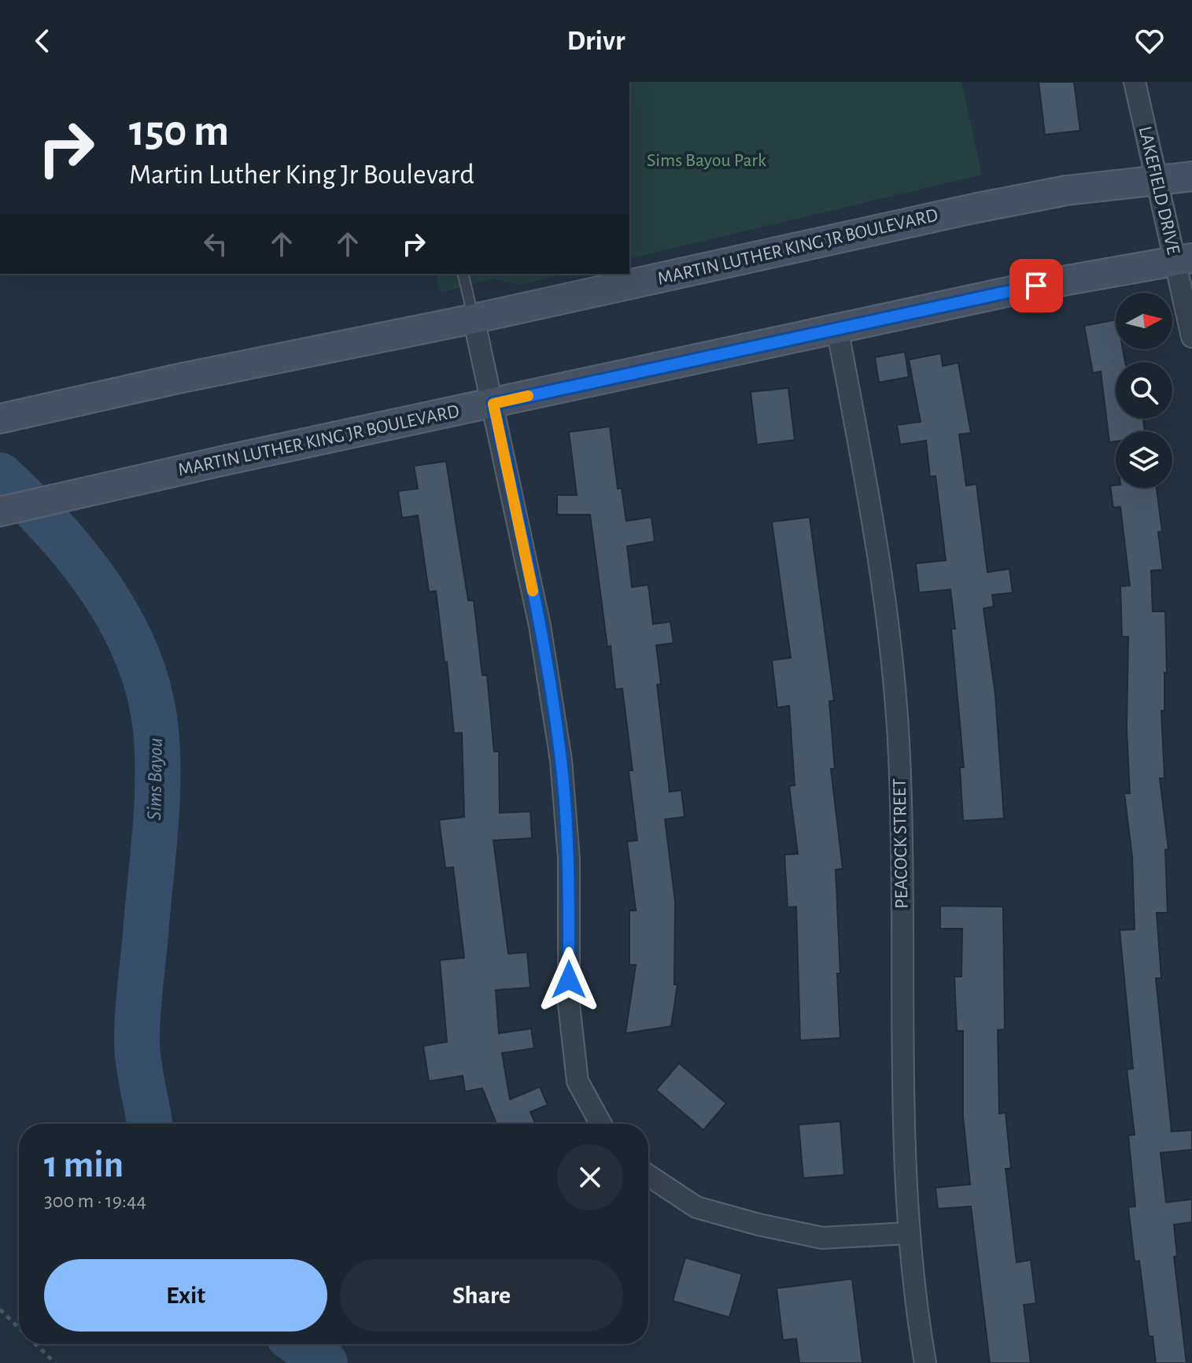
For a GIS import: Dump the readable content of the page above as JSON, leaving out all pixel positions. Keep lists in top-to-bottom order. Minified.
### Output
{"streets":{"main road":["MARTIN LUTHER KING JR BOULEVARD"],"street":["LAKEFIELD DRIVE","PEACOCK STREET"]},"crossings":[["LAKEFIELD DRIVE","MARTIN LUTHER KING JR BOULEVARD"],["MARTIN LUTHER KING JR BOULEVARD","PEACOCK STREET"]],"water":["Sims Bayou"],"parks":["Sims Bayou Park"],"north":"right","page":{"header":"Drivr","turn":["150 m","Martin Luther King Jr Boulevard"],"heading":["1 min","300 m · 19:44"],"buttons":["Exit","Share"]}}
